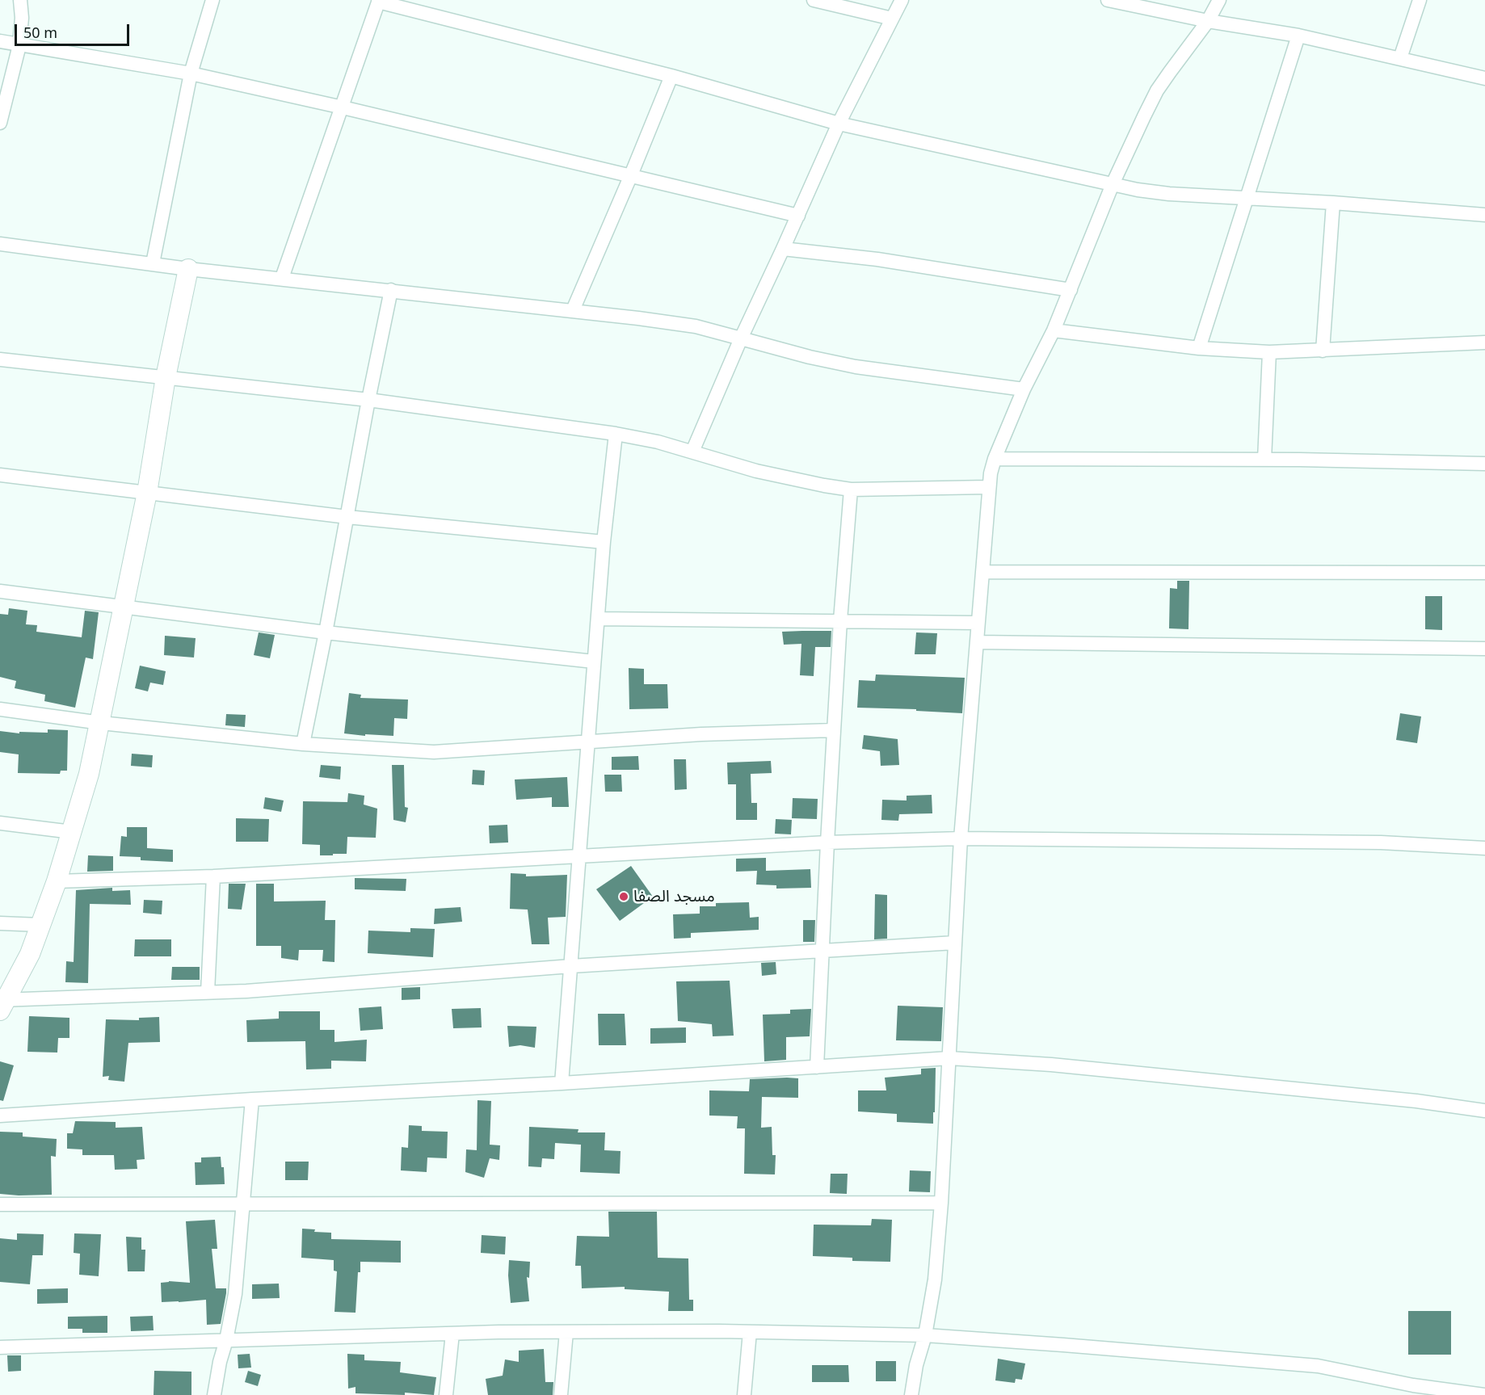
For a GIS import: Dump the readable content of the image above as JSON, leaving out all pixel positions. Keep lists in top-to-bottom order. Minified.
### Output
{"places":["مسجد الصفا"],"scale_bar":"50 m"}
